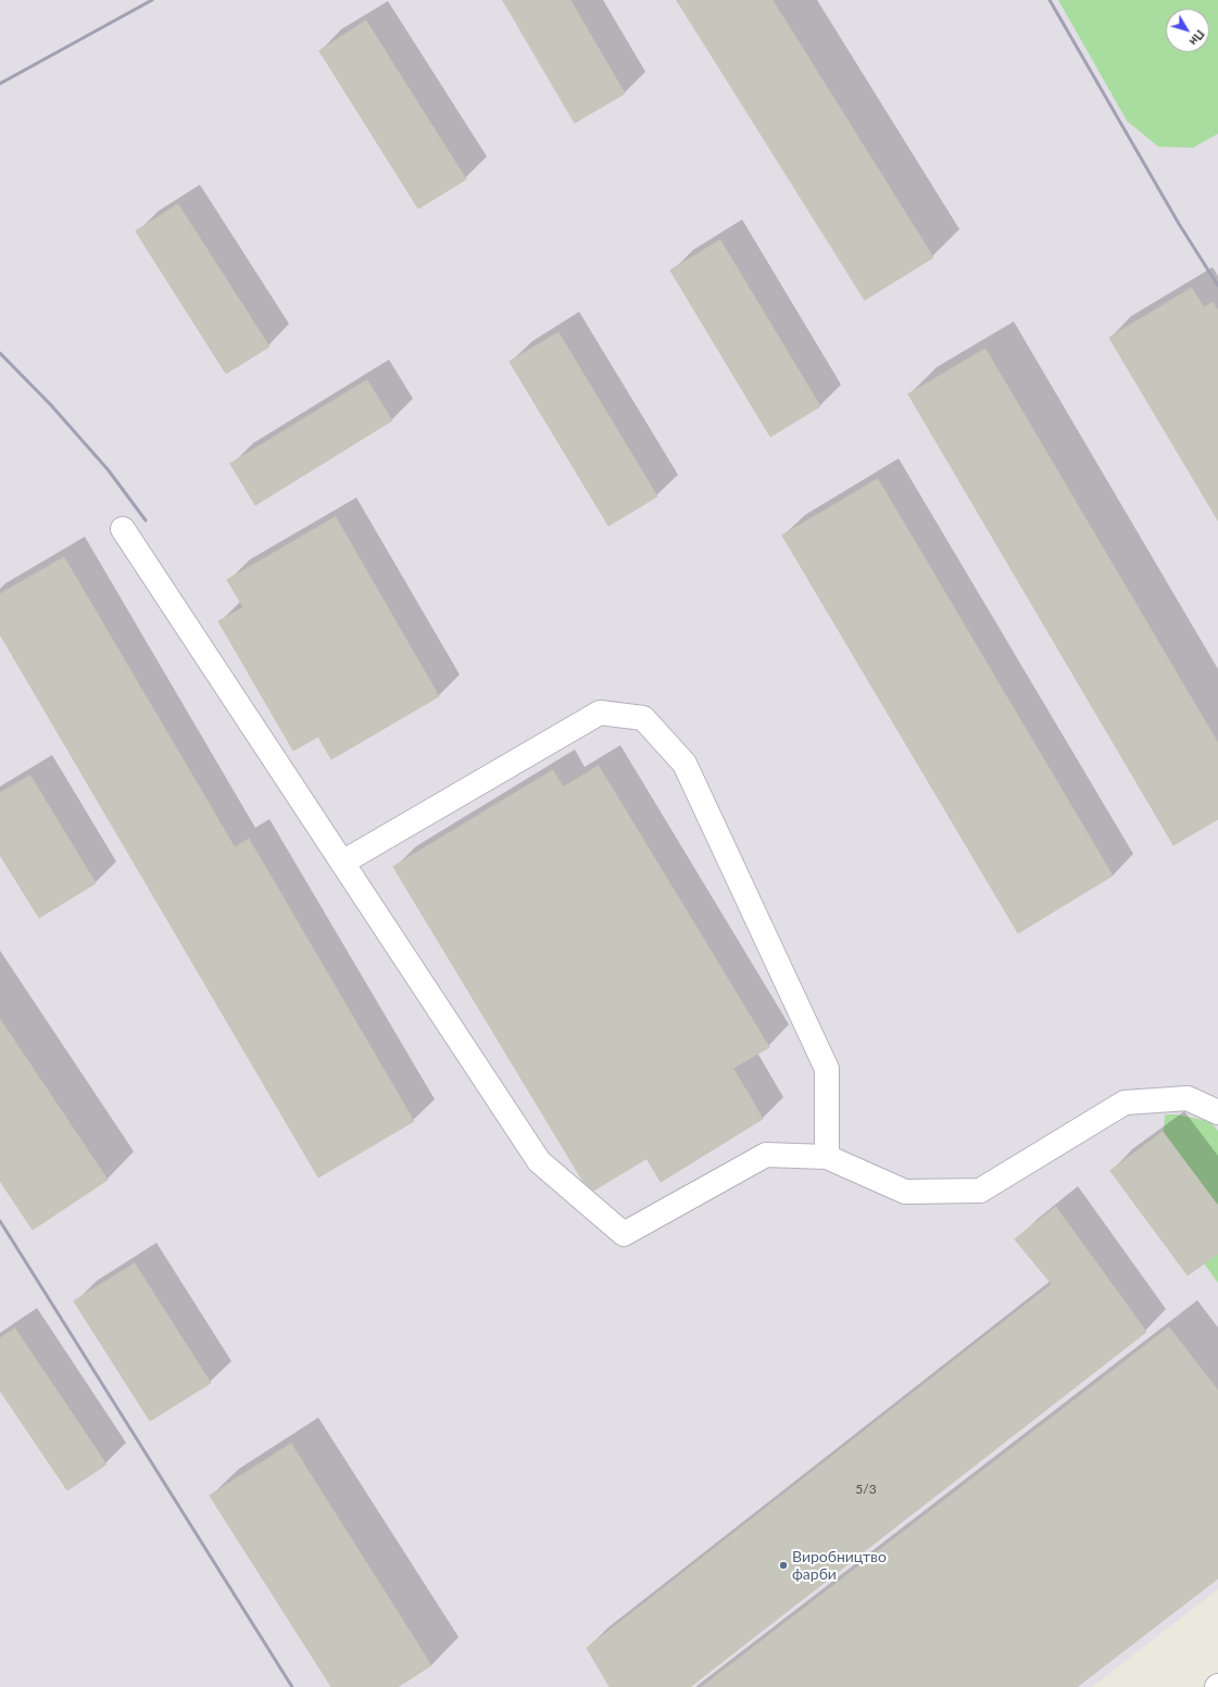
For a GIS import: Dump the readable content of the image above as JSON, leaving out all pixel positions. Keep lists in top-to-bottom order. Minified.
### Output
{"places":["Виробництво фарби"],"house_numbers":["5/3"],"north":"bottom right"}
